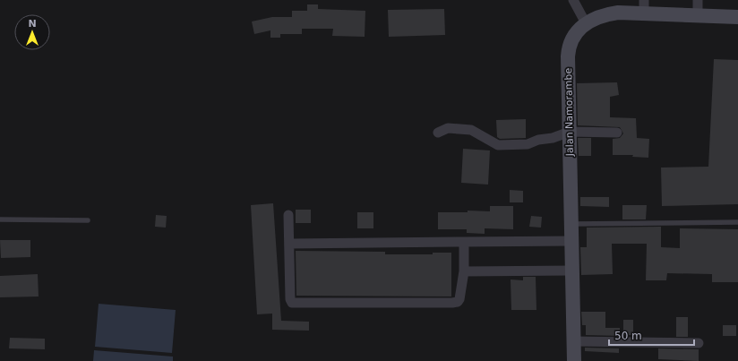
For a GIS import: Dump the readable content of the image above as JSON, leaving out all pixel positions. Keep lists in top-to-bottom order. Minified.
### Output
{"streets":{"main road":["Jalan Namorambe"]},"scale_bar":"50 m","north":"top"}
